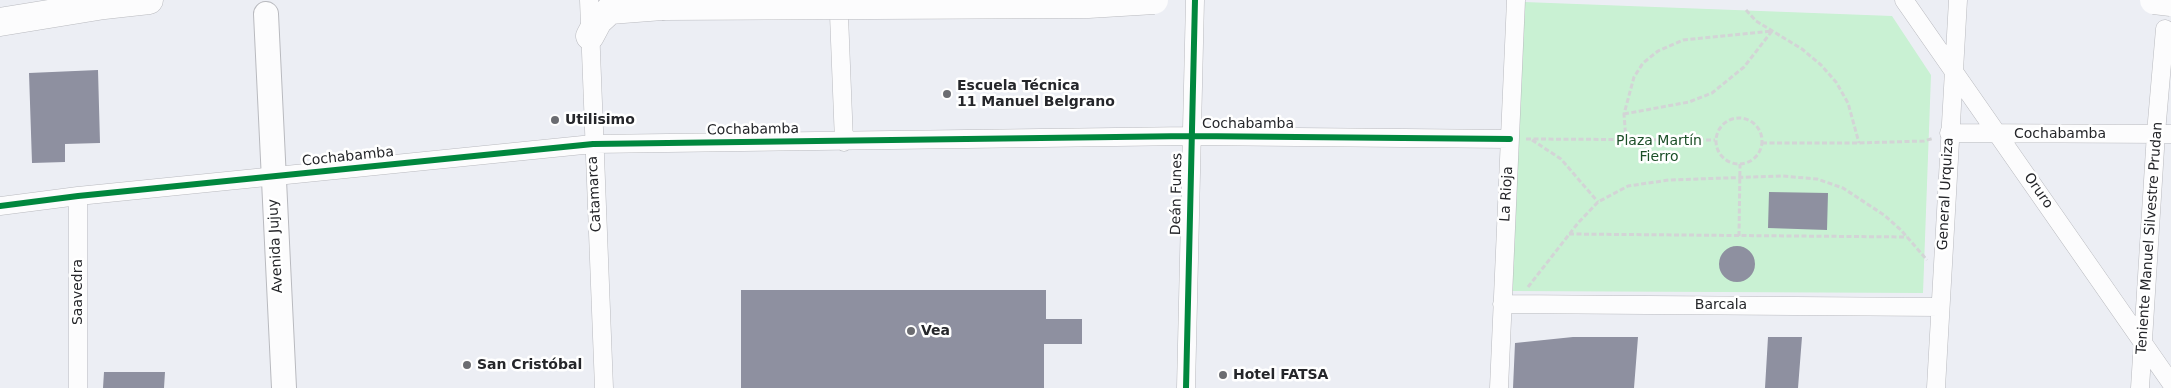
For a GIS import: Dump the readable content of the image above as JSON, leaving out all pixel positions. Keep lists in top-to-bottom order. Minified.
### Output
{"streets":{"main road":["Avenida Jujuy"],"street":["Cochabamba","Oruro","Catamarca","Deán Funes","La Rioja","General Urquiza","Teniente Manuel Silvestre Prudan","Saavedra","Barcala"]},"crossings":[["Cochabamba","Oruro"],["Cochabamba","Catamarca"],["Cochabamba","Deán Funes"],["Cochabamba","La Rioja"],["Cochabamba","General Urquiza"],["Cochabamba","Teniente Manuel Silvestre Prudan"],["Cochabamba","Avenida Jujuy"],["Cochabamba","Saavedra"],["Oruro","General Urquiza"],["Oruro","Teniente Manuel Silvestre Prudan"],["La Rioja","Barcala"],["General Urquiza","Barcala"]],"parks":["Plaza Martín Fierro"],"places":["Escuela Técnica 11 Manuel Belgrano","Utilisimo","Vea","San Cristóbal","Hotel FATSA"]}
